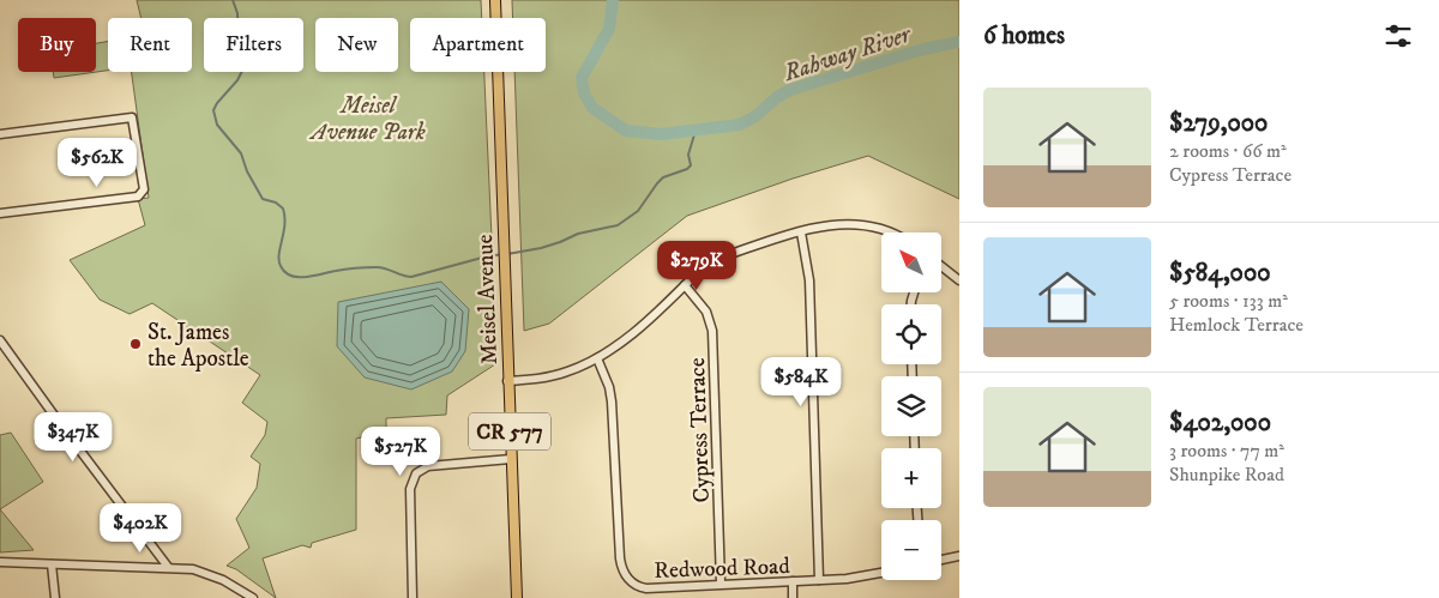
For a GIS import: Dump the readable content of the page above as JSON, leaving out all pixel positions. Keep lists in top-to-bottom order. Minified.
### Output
{"streets":{"main road":["Meisel Avenue","CR 577"],"street":["Cypress Terrace","Redwood Road"]},"crossings":[["Cypress Terrace","Redwood Road"]],"water":["Rahway River"],"parks":["Meisel Avenue Park"],"places":["St. James the Apostle"],"north":"top left","page":{"heading":"6 homes","chip":["Buy","Rent","Filters","New","Apartment"],"list":[{"name":"$279,000","note":"2 rooms · 66 m² · Cypress Terrace"},{"name":"$584,000","note":"5 rooms · 133 m² · Hemlock Terrace"},{"name":"$402,000","note":"3 rooms · 77 m² · Shunpike Road"}],"price":["$562K","$279K","$584K","$347K","$527K","$402K"],"map_buttons":["+","−"]}}
